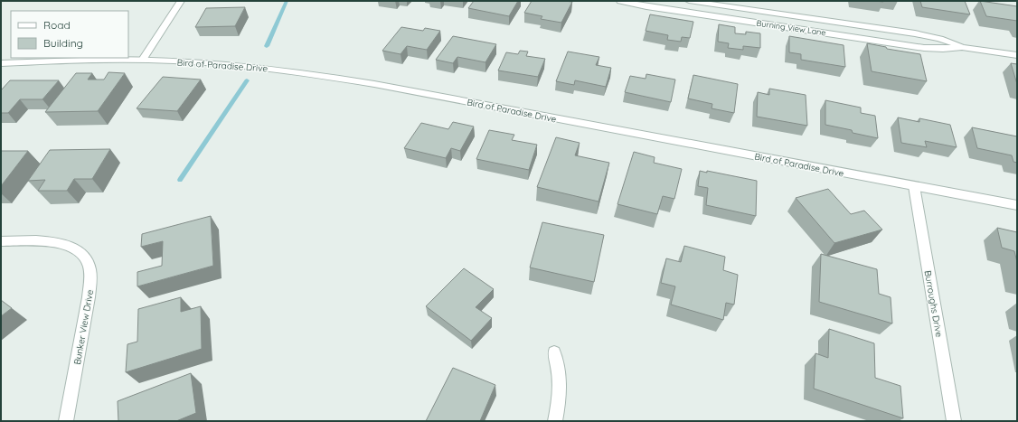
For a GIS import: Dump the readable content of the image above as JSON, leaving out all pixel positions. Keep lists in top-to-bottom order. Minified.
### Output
{"streets":{"street":["Burning View Lane","Bird of Paradise Drive","Burroughs Drive","Bunker View Drive"]},"crossings":[["Bird of Paradise Drive","Burroughs Drive"]],"legend":["Road","Building"]}
